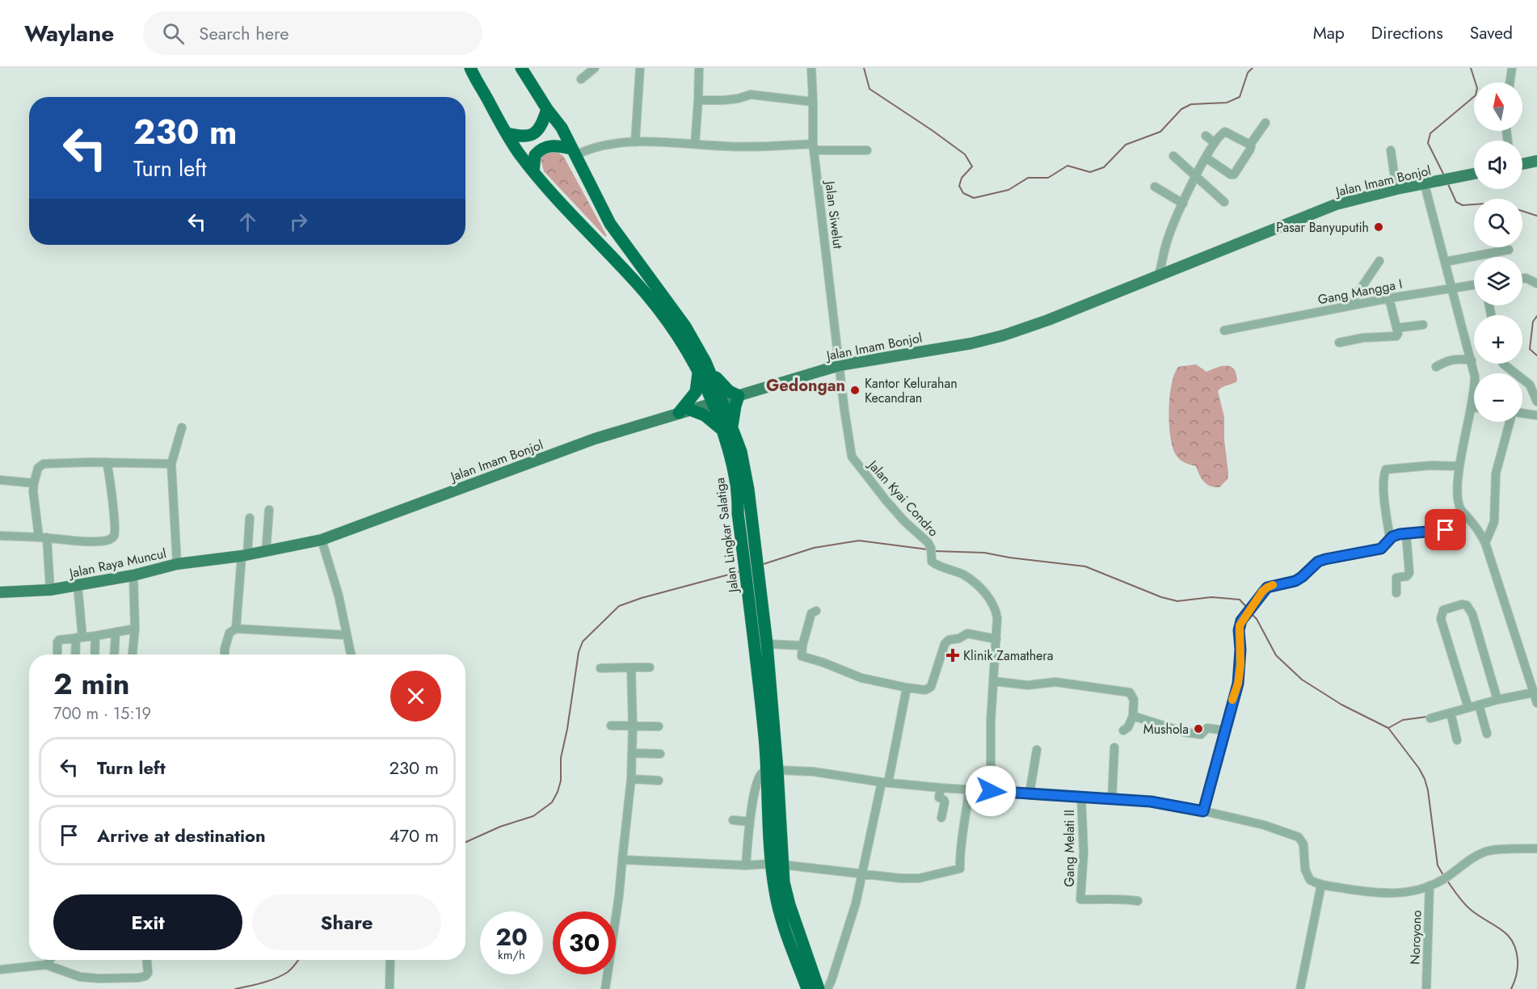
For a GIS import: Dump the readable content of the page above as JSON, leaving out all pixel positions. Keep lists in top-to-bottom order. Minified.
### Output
{"streets":{"highway":["Jalan Lingkar Salatiga"],"main road":["Jalan Imam Bonjol","Jalan Raya Muncul"],"street":["Jalan Siwelut","Gang Mangga I","Jalan Kyai Condro","Gang Melati II","Noroyono"]},"crossings":[["Jalan Imam Bonjol","Jalan Siwelut"],["Jalan Imam Bonjol","Jalan Kyai Condro"],["Jalan Imam Bonjol","Jalan Lingkar Salatiga"],["Jalan Imam Bonjol","Jalan Raya Muncul"],["Jalan Siwelut","Jalan Kyai Condro"]],"districts":["Gedongan"],"places":{"other":["Pasar Banyuputih","Kantor Kelurahan Kecandran","Mushola"],"health":["Klinik Zamathera"]},"north":"top","page":{"header":"Waylane","search":"Search here","nav":["Map","Directions","Saved"],"map_buttons":["+","−"],"turn":["230 m","Turn left"],"heading":["2 min","700 m · 15:19"],"list":[{"name":"Turn left","value":"230 m"},{"name":"Arrive at destination","value":"470 m"}],"buttons":["Exit","Share"],"speed":"20 km/h","limit":"30"}}
